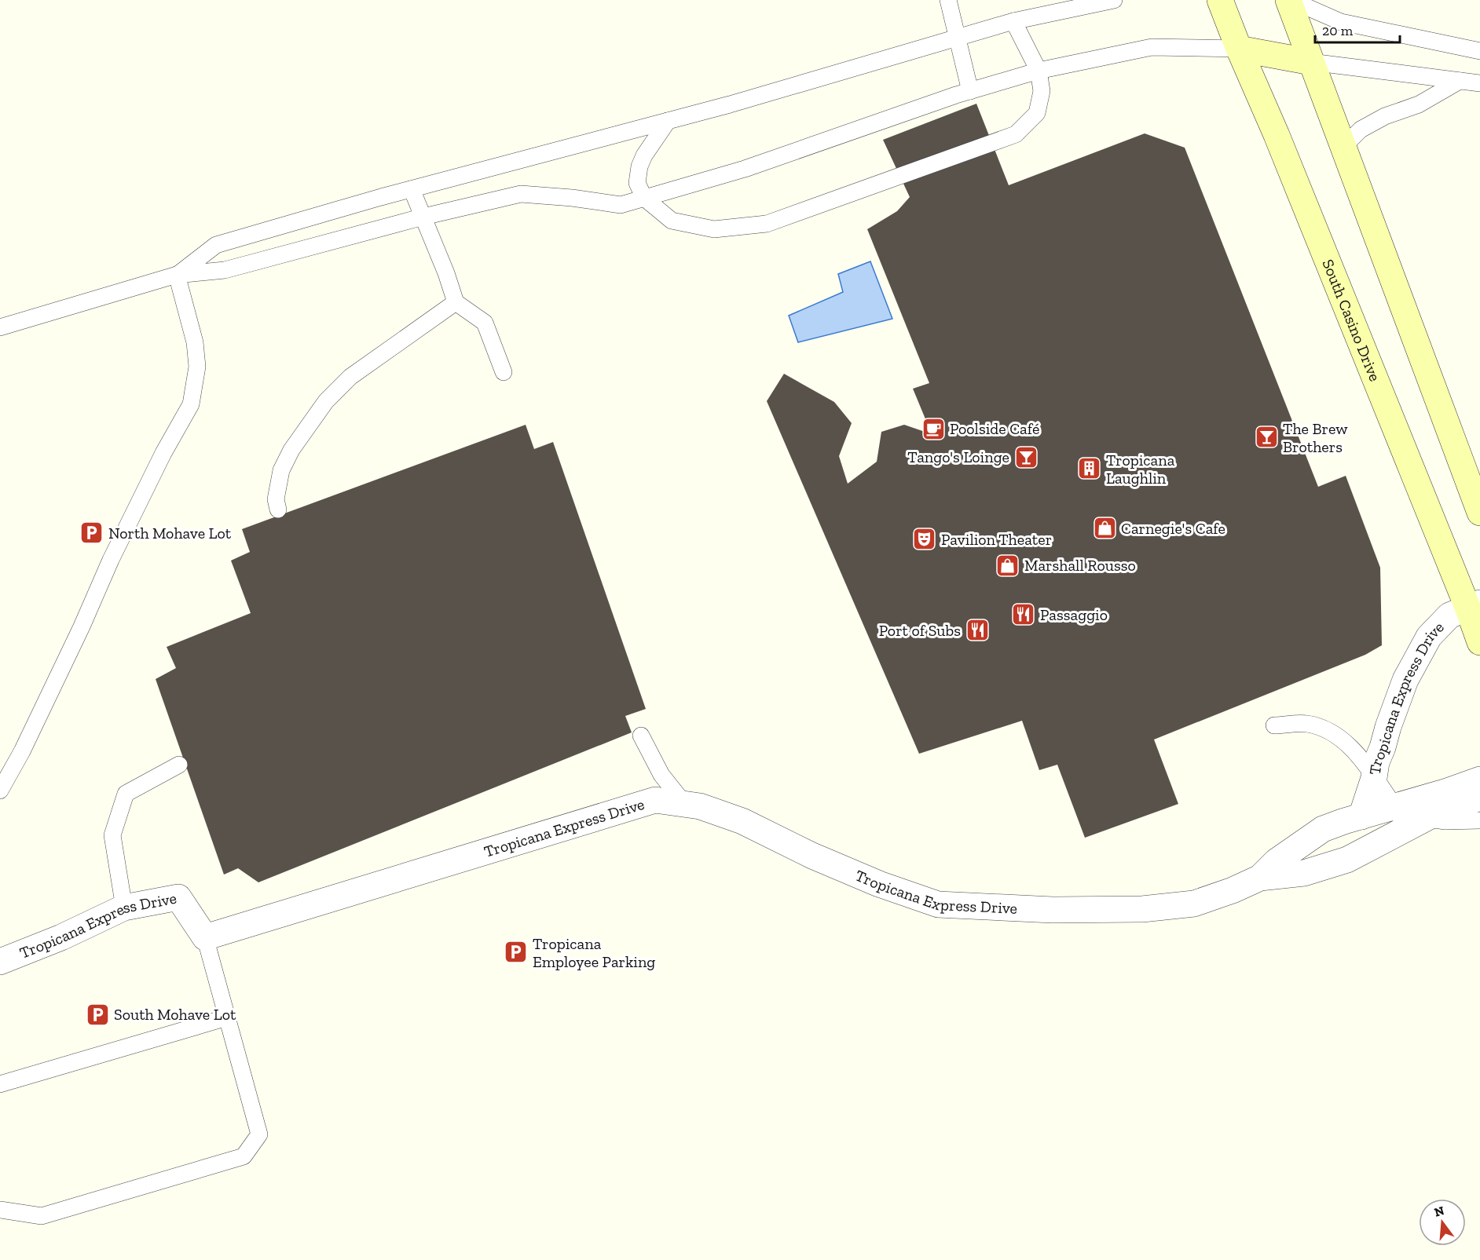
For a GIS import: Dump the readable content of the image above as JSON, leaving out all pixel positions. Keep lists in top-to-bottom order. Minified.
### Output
{"streets":{"main road":["South Casino Drive"],"street":["Tropicana Express Drive"]},"crossings":[["South Casino Drive","Tropicana Express Drive"]],"places":{"cafe":["Poolside Café"],"bar":["The Brew Brothers","Tango's Loinge"],"building":["Tropicana Laughlin"],"shop":["Carnegie's Cafe","Marshall Rousso"],"parking":["North Mohave Lot","Tropicana Employee Parking","South Mohave Lot"],"theatre":["Pavilion Theater"],"restaurant":["Passaggio","Port of Subs"]},"scale_bar":"20 m","north":"top"}
